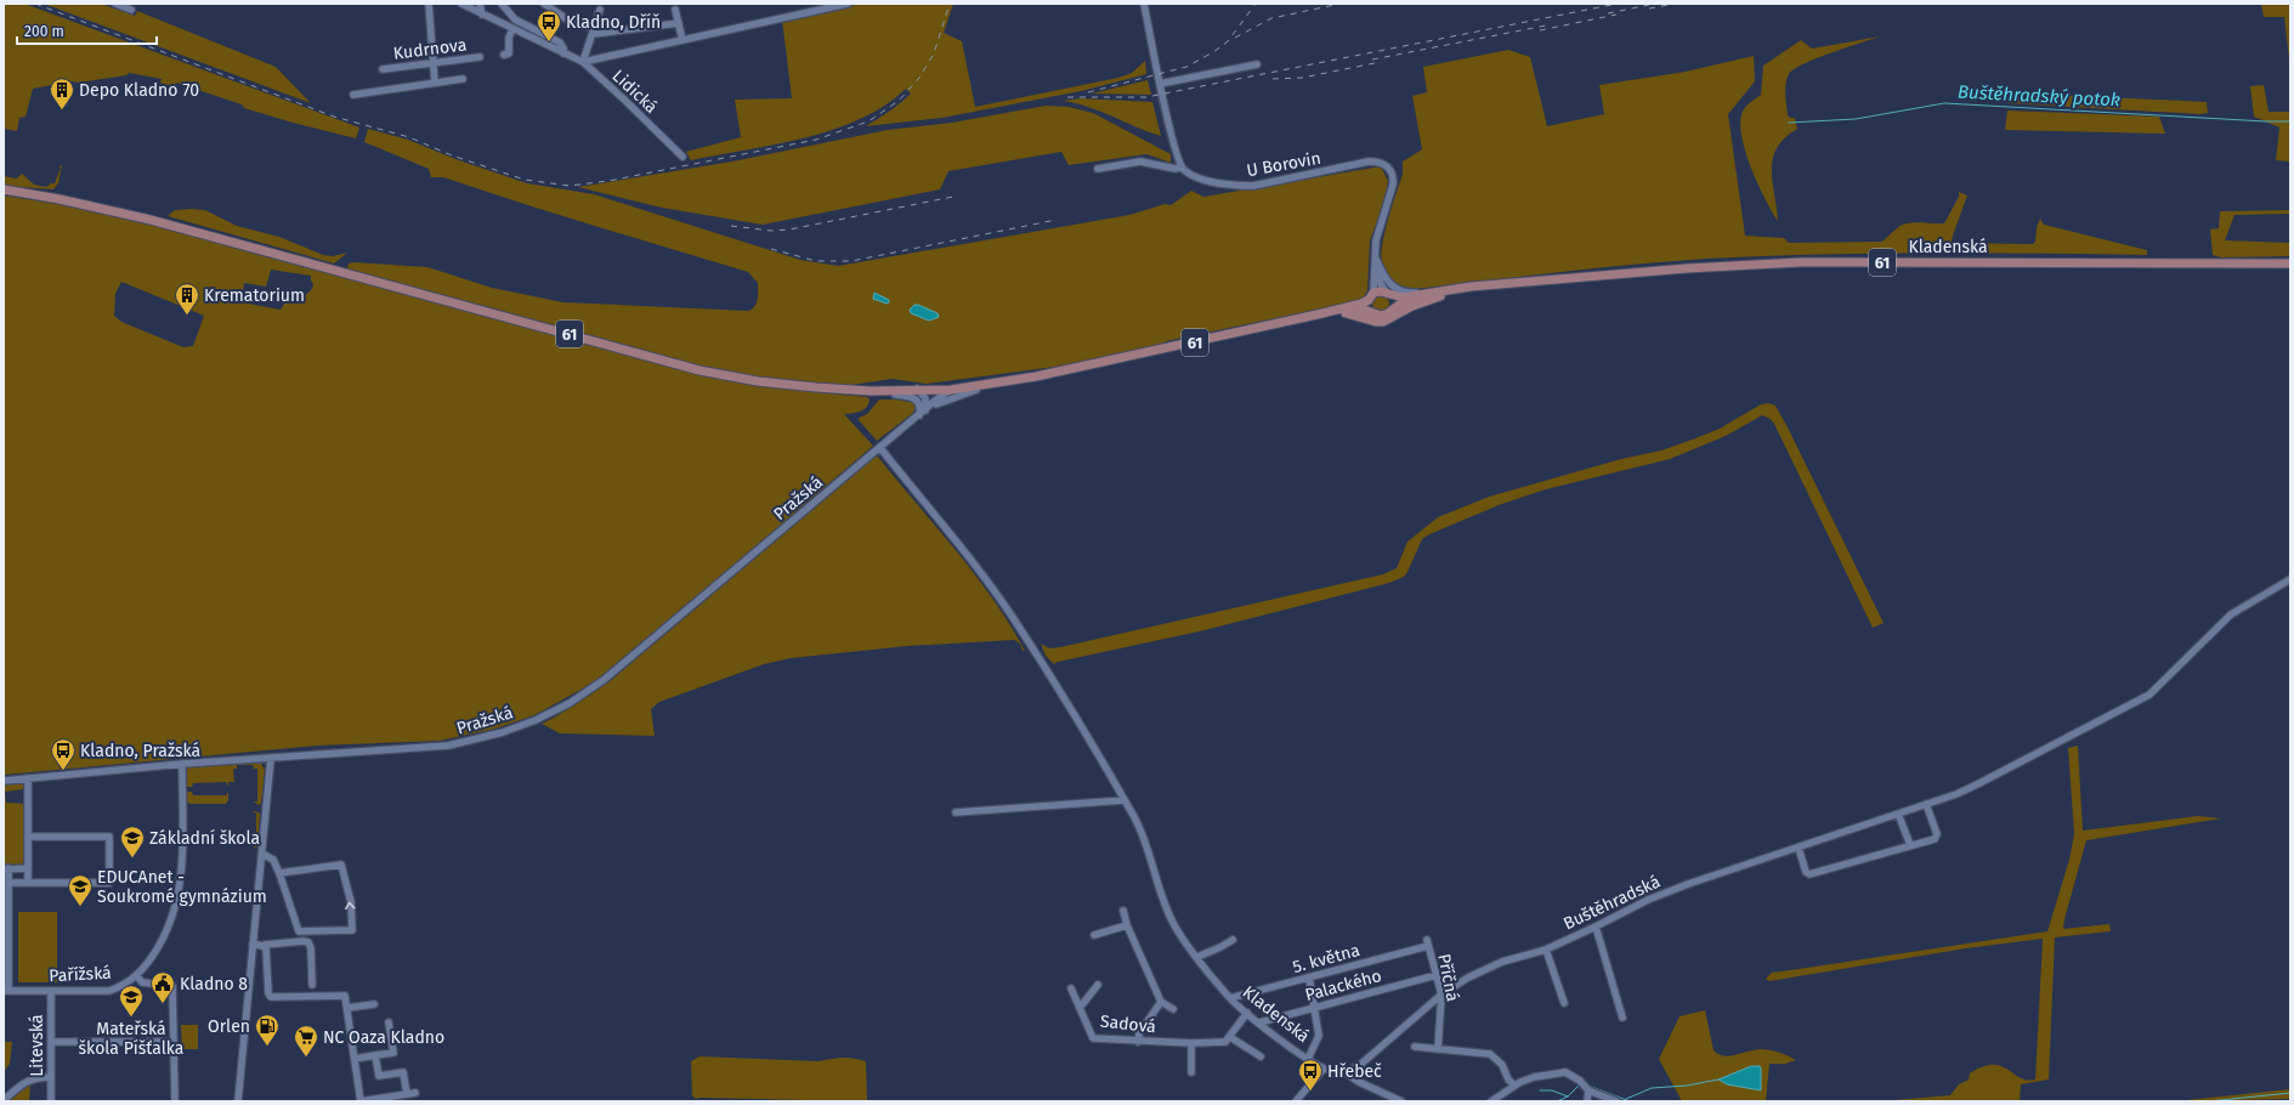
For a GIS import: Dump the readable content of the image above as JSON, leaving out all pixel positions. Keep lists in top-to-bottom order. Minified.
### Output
{"streets":{"main road":["Kladenská","61"],"street":["Kudrnova","Lidická","U Borovin","Pražská","Buštěhradská","5. května","Pařížská","Příčná","Palackého","Sadová","Litevská"]},"crossings":[["Kladenská","61"],["Kladenská","Pražská"],["Kladenská","Buštěhradská"],["Kladenská","5. května"],["Kladenská","Palackého"],["Pražská","Pařížská"],["Buštěhradská","Příčná"],["5. května","Příčná"],["Pařížská","Litevská"],["Příčná","Palackého"]],"water":["Buštěhradský potok"],"places":{"bus stop":["Kladno, Dříň","Kladno, Pražská","Hřebeč"],"building":["Depo Kladno 70","Krematorium"],"school or university":["Základní škola","EDUCAnet - Soukromé gymnázium","Mateřská škola Píšťalka"],"public building":["Kladno 8"],"fuel station":["Orlen"],"supermarket":["NC Oaza Kladno"]},"scale_bar":"200 m"}
